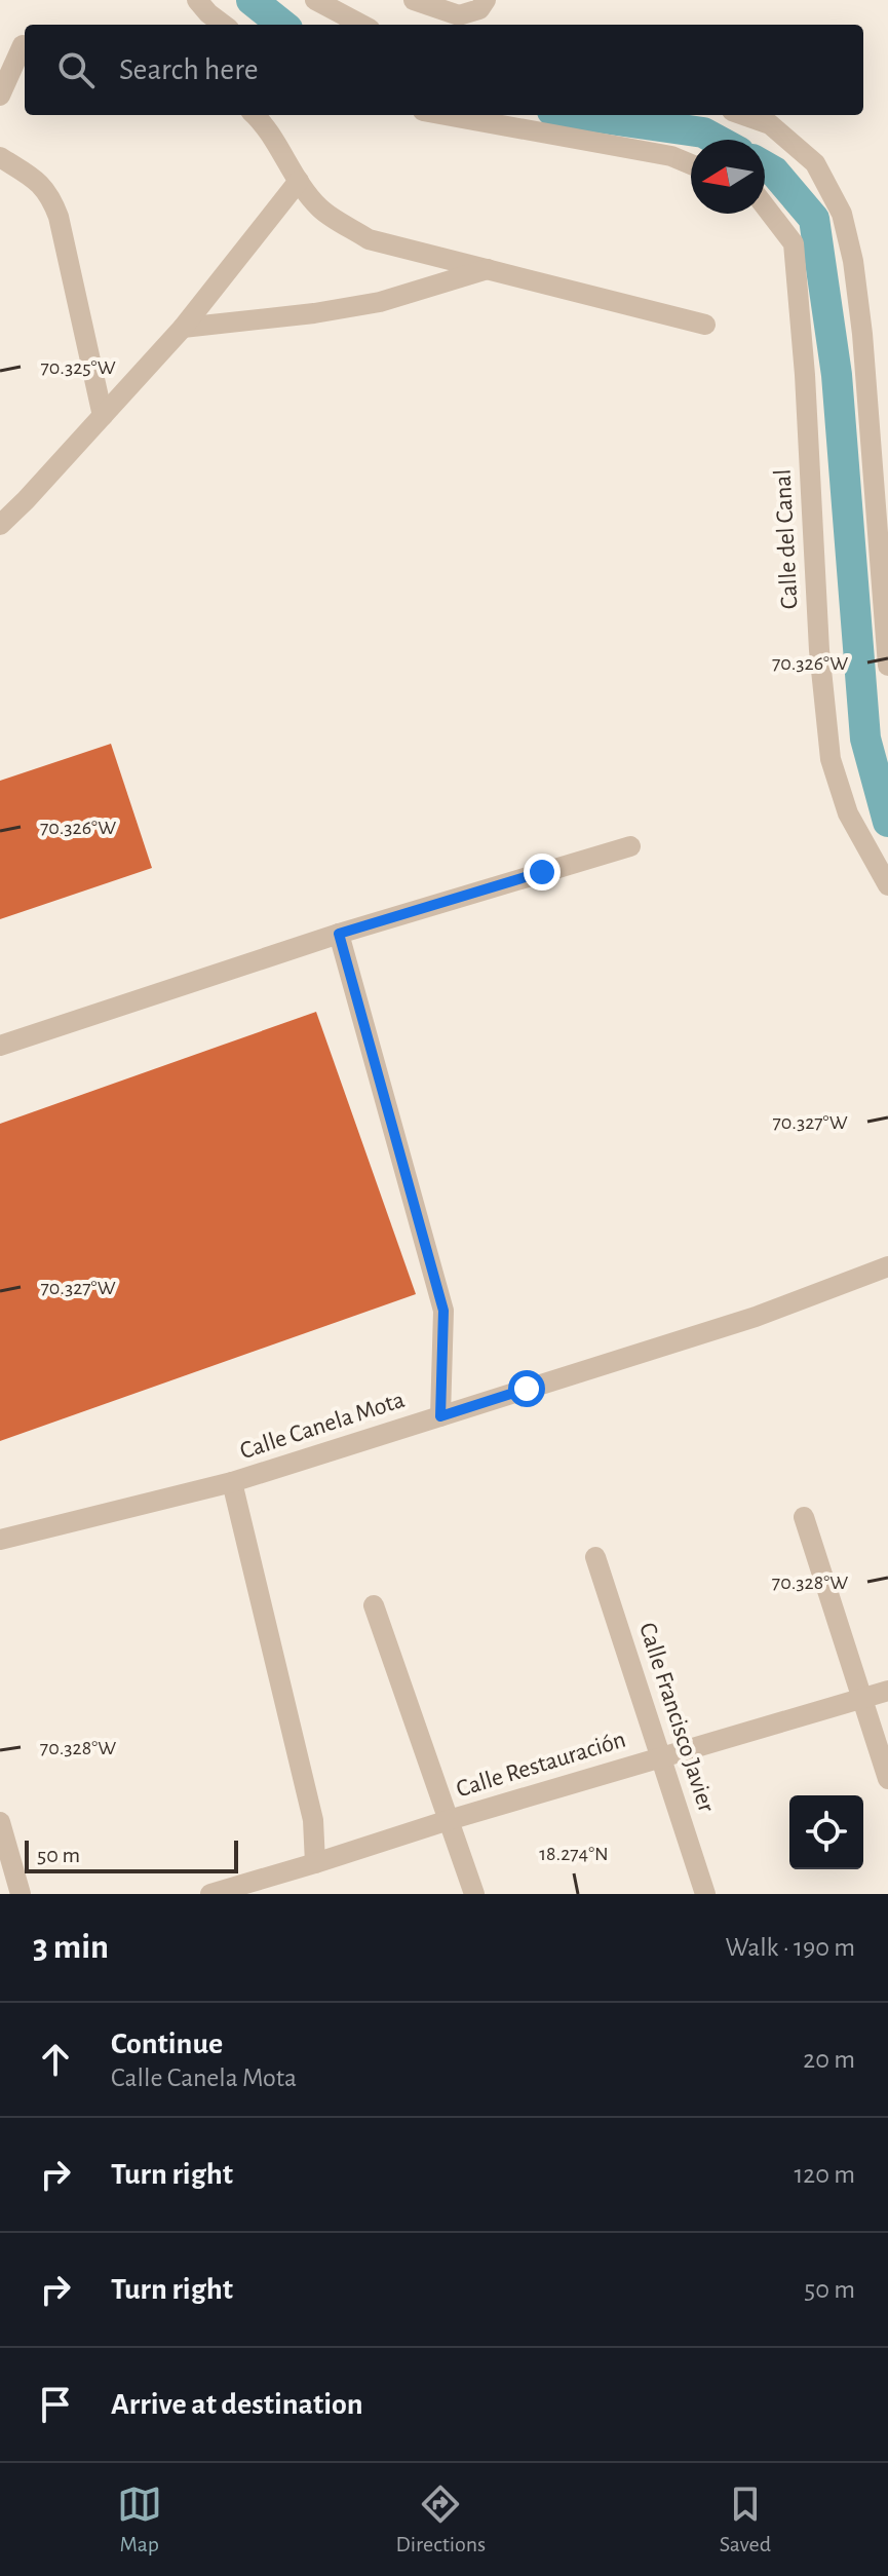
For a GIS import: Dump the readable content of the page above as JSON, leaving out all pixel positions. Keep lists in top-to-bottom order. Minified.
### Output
{"streets":{"street":["Calle del Canal","Calle Canela Mota","Calle Francisco Javier","Calle Restauración"]},"crossings":[["Calle Francisco Javier","Calle Restauración"]],"scale_bar":"50 m","north":"left","page":{"search":"Search here","scale":"50 m","heading":["3 min","Walk · 190 m"],"list":[["Continue","Calle Canela Mota","20 m"],["Turn right","120 m"],["Turn right","50 m"],"Arrive at destination"],"nav":["Map","Directions","Saved"]},"coordinates":["70.325°W","70.326°W","70.327°W","70.328°W","18.274°N"]}
